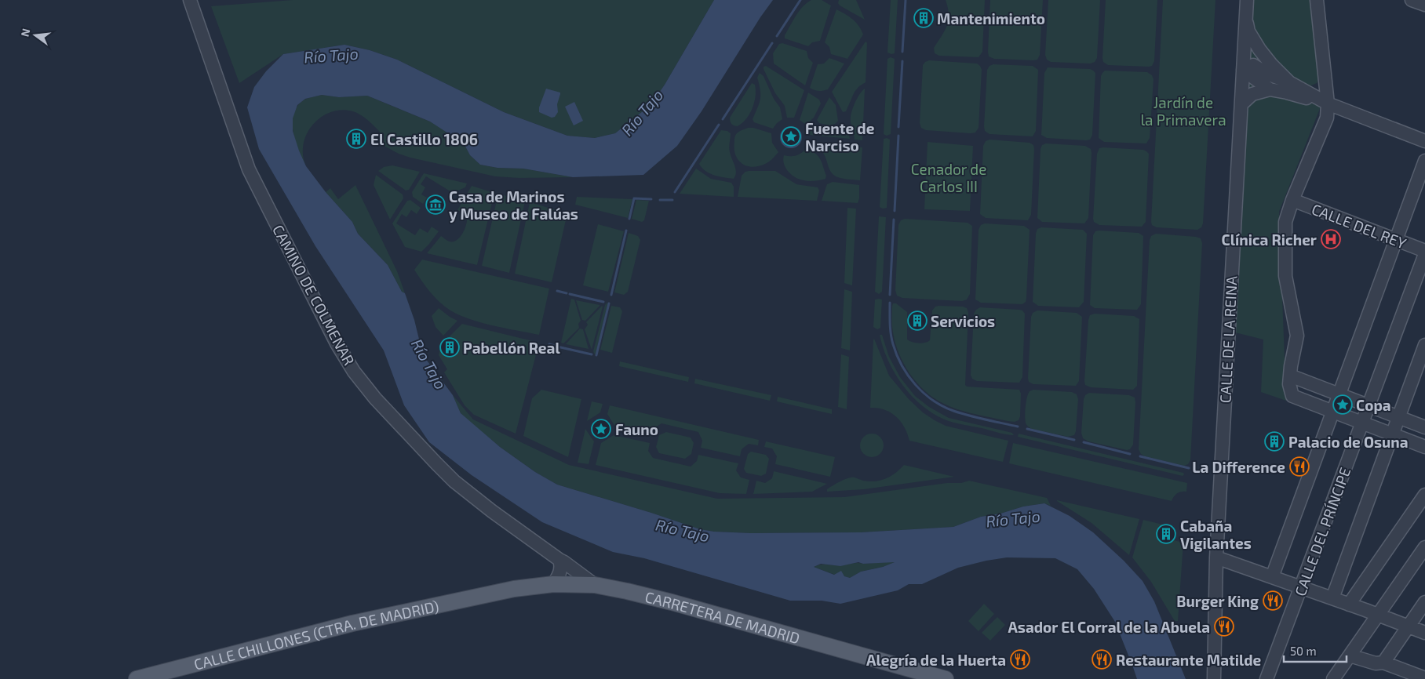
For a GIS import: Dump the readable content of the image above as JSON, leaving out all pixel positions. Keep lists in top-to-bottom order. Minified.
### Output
{"streets":{"main road":["CARRETERA DE MADRID","CALLE CHILLONES (CTRA. DE MADRID)"],"street":["CALLE DEL REY","CAMINO DE COLMENAR","CALLE DE LA REINA","CALLE DEL PRÍNCIPE"]},"crossings":[["CALLE DEL REY","CALLE DEL PRÍNCIPE"],["CAMINO DE COLMENAR","CARRETERA DE MADRID"],["CARRETERA DE MADRID","CALLE CHILLONES (CTRA. DE MADRID)"]],"water":["Río Tajo"],"parks":["Jardín de la Primavera","Cenador de Carlos III"],"places":{"building":["Mantenimiento","El Castillo 1806","Servicios","Pabellón Real","Palacio de Osuna","Cabaña Vigilantes"],"place":["Fuente de Narciso","Copa","Fauno"],"museum":["Casa de Marinos y Museo de Falúas"],"hospital":["Clínica Richer"],"restaurant":["La Difference","Burger King","Asador El Corral de la Abuela","Alegría de la Huerta","Restaurante Matilde"]},"scale_bar":"50 m","north":"left"}
